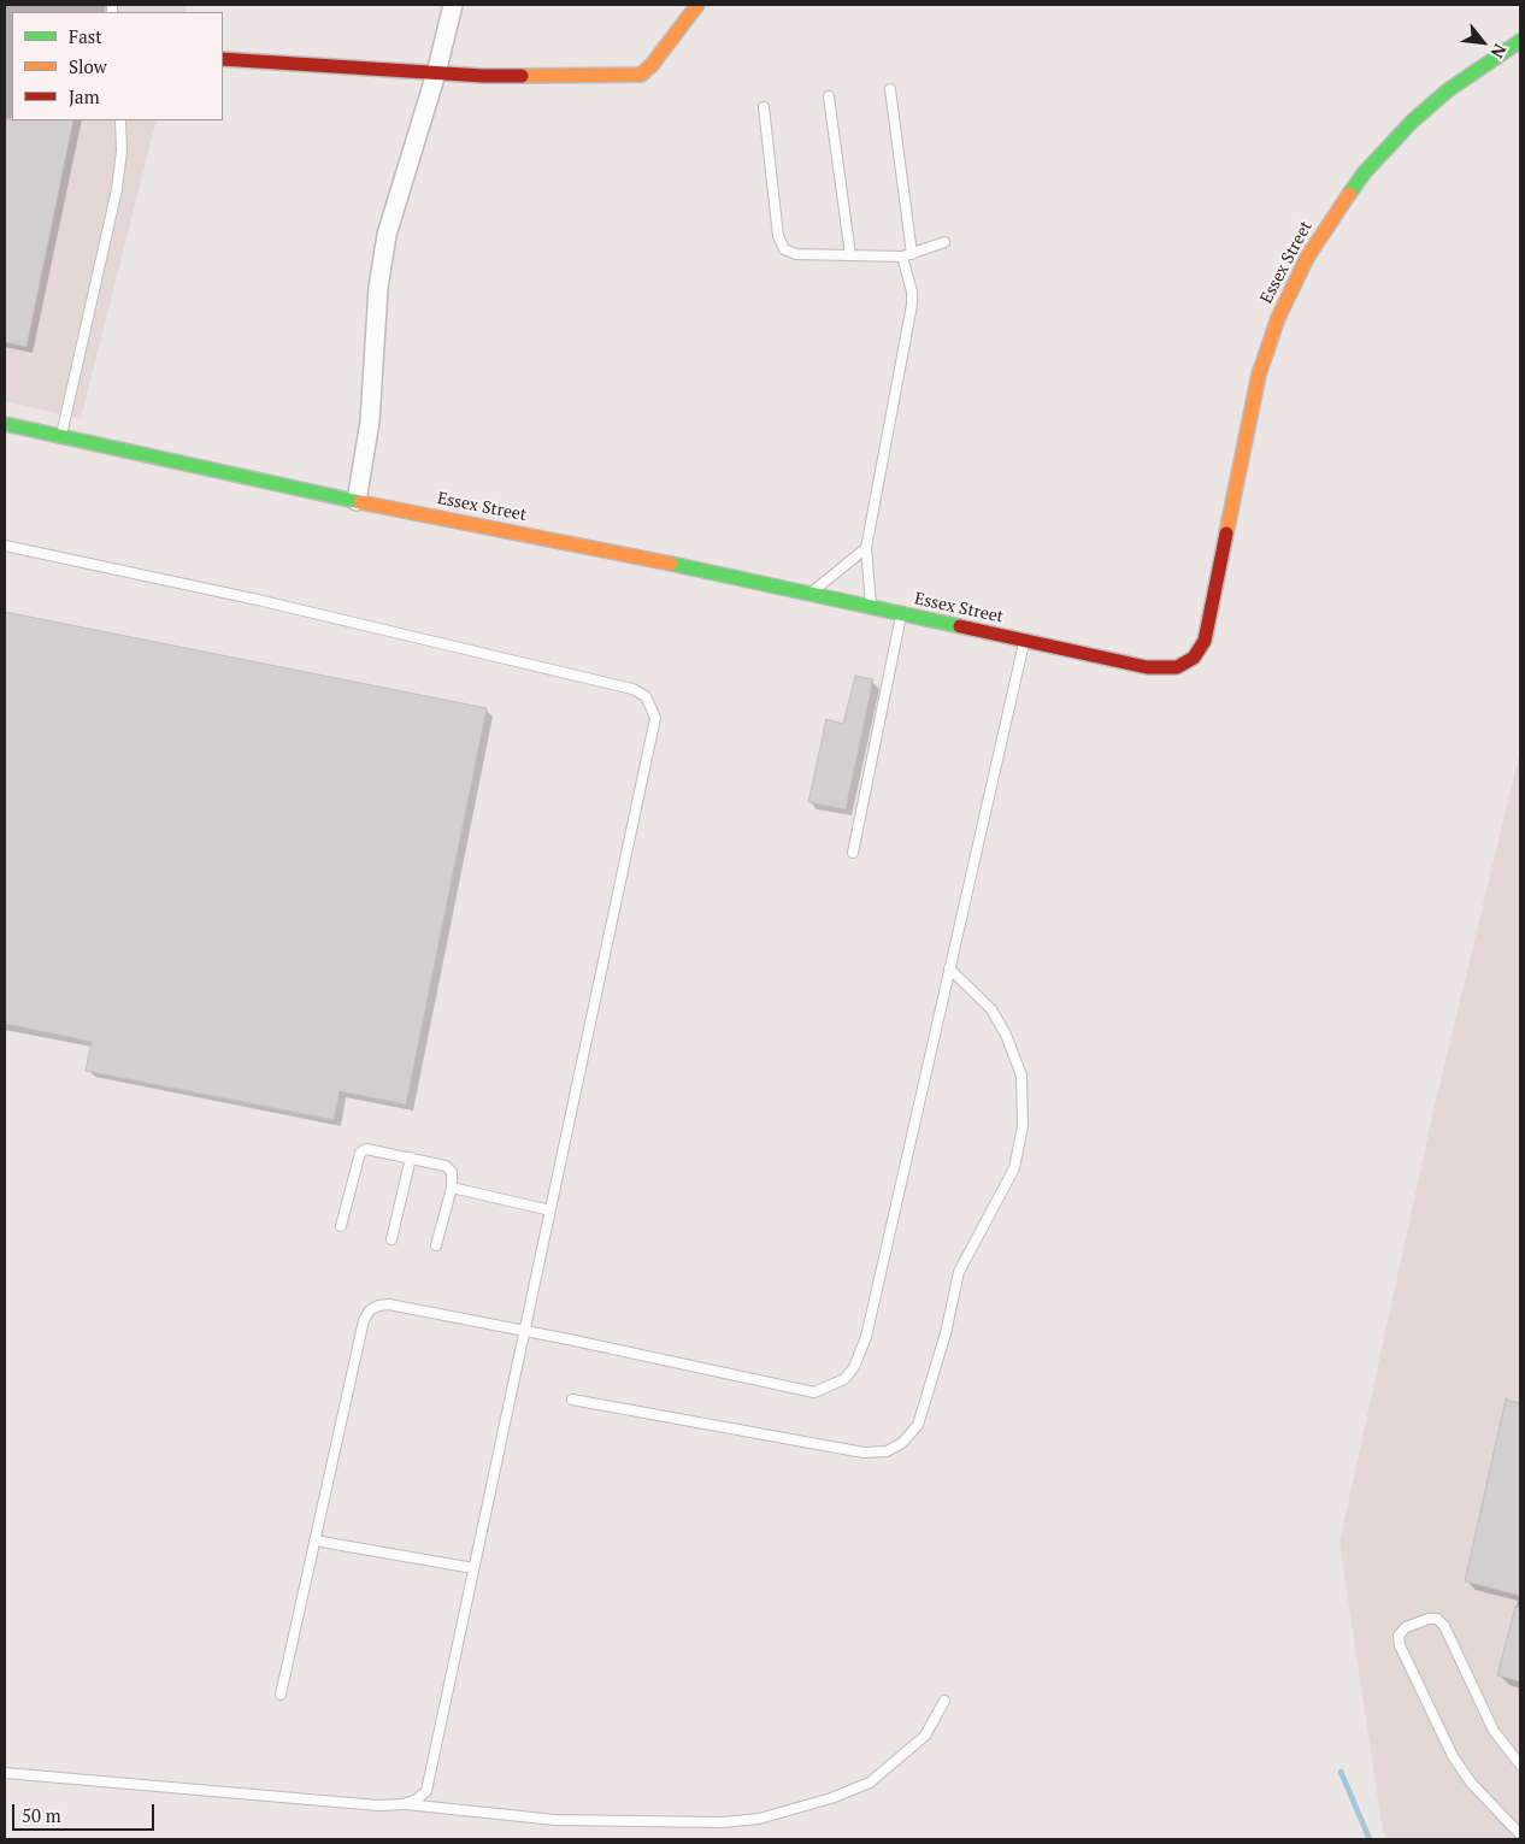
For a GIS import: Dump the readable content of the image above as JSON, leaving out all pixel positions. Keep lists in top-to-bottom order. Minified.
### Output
{"streets":{"street":["Essex Street"]},"legend":["Fast","Slow","Jam"],"scale_bar":"50 m","north":"bottom right"}
